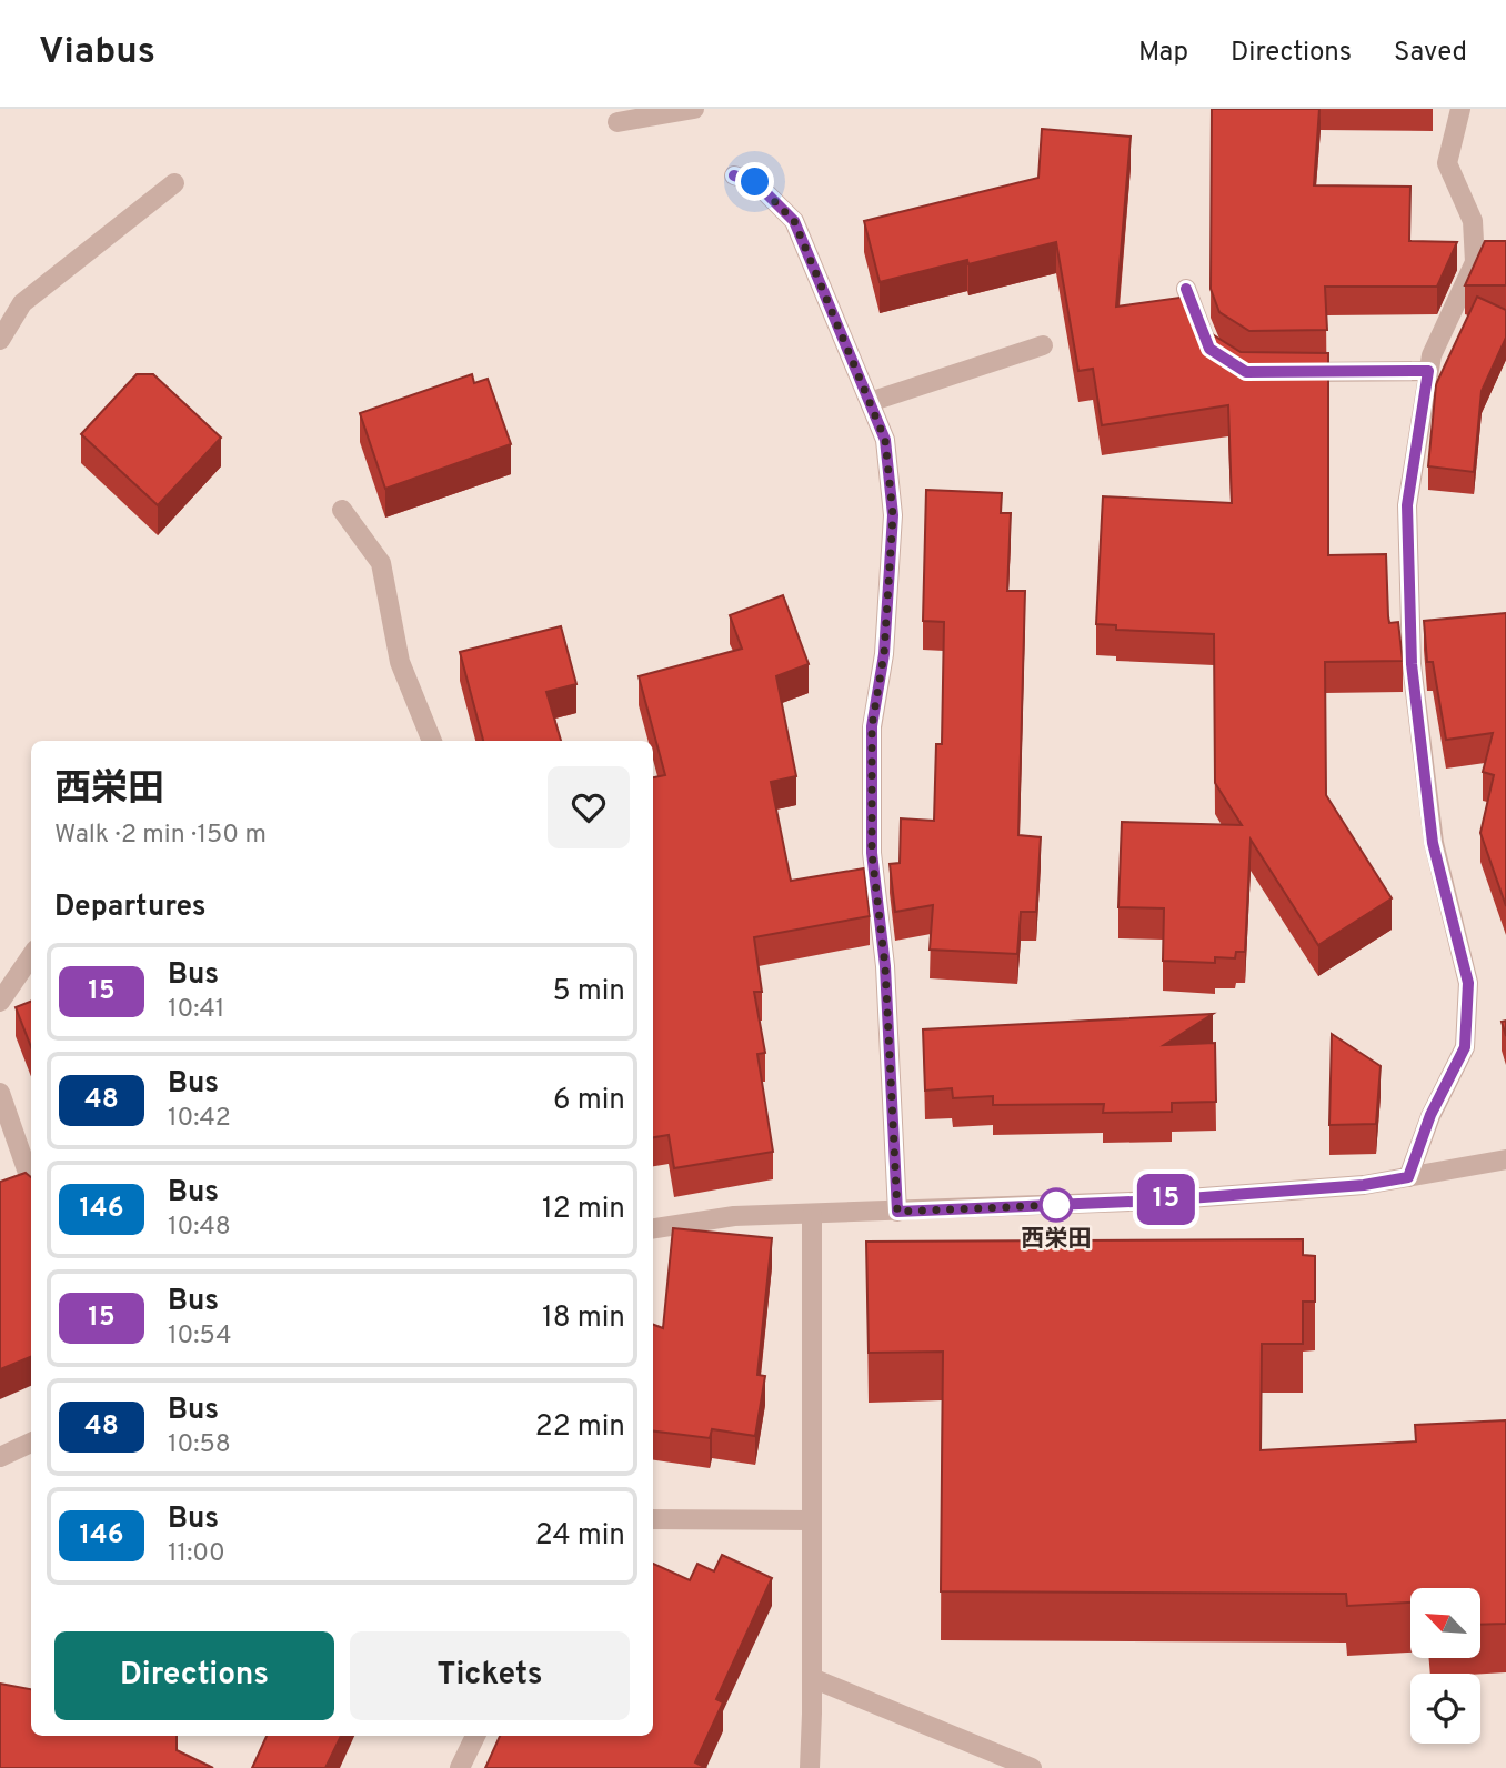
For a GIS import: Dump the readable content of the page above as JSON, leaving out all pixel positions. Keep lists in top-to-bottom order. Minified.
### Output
{"places":["西栄田"],"lines":["bus line 15"],"north":"top left","page":{"header":"Viabus","nav":["Map","Directions","Saved"],"on_map":"15","heading":[["西栄田","Walk · 2 min · 150 m"],"Departures"],"list":[{"mark":"15","name":"Bus","note":"10:41","value":"5 min"},{"mark":"48","name":"Bus","note":"10:42","value":"6 min"},{"mark":"146","name":"Bus","note":"10:48","value":"12 min"},{"mark":"15","name":"Bus","note":"10:54","value":"18 min"},{"mark":"48","name":"Bus","note":"10:58","value":"22 min"},{"mark":"146","name":"Bus","note":"11:00","value":"24 min"}],"buttons":["Directions","Tickets"]}}
